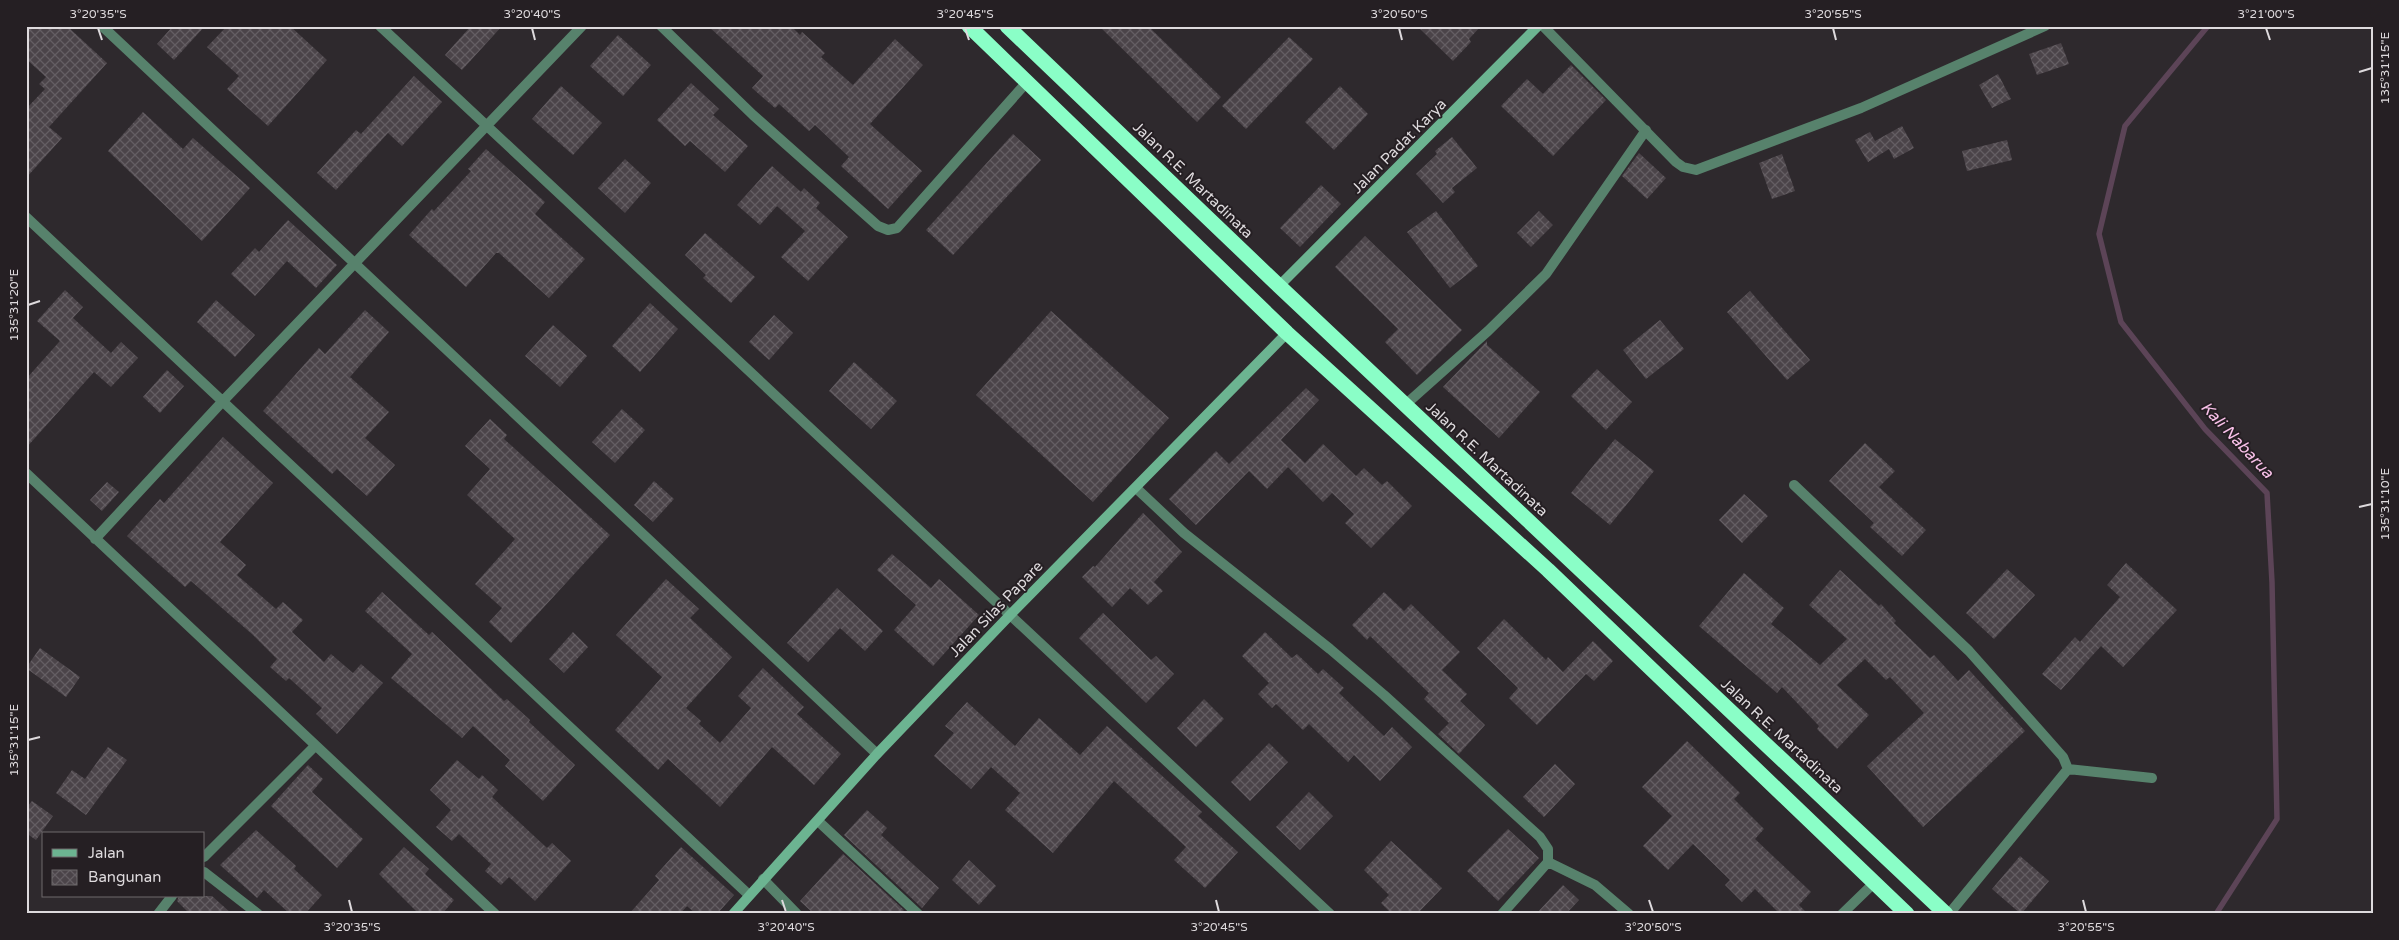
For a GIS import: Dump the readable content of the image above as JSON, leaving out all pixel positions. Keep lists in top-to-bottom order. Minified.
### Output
{"streets":{"highway":["Jalan R.E. Martadinata"],"street":["Jalan Padat Karya","Jalan Silas Papare"]},"crossings":[["Jalan Padat Karya","Jalan R.E. Martadinata"]],"water":["Kali Nabarua"],"legend":["Jalan","Bangunan"],"coordinates":["3°20'35\"S","3°20'40\"S","3°20'45\"S","3°20'50\"S","3°20'55\"S","3°21'00\"S","135°31'15\"E","135°31'20\"E","135°31'10\"E"]}
